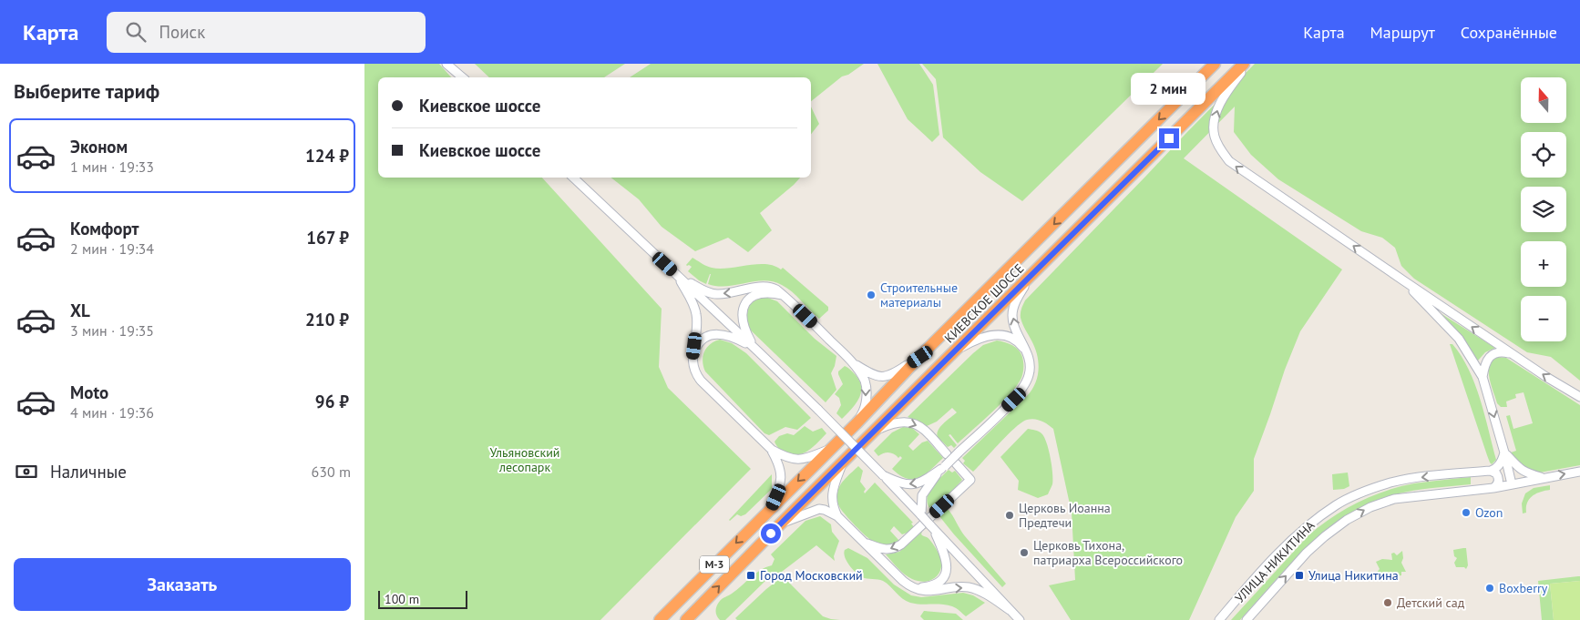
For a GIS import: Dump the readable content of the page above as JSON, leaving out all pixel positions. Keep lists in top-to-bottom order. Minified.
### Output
{"streets":{"highway":["КИЕВСКОЕ ШОССЕ","М-3"],"main road":["УЛИЦА НИКИТИНА"]},"parks":["Ульяновский лесопарк"],"places":{"other":["Строительные материалы","Ozon","Церковь Иоанна Предтечи","Церковь Тихона, патриарха Всероссийского","Boxberry","Детский сад"],"transit":["Город Московский","Улица Никитина"]},"scale_bar":"100 m","north":"top","page":{"header":"Карта","search":"Поиск","nav":["Карта","Маршрут","Сохранённые"],"heading":"Выберите тариф","bubble":"2 мин","map_buttons":["+","−"],"banner":["Киевское шоссе","Киевское шоссе"],"list":[{"name":"Эконом","note":"1 мин · 19:33","value":"124 ₽"},{"name":"Комфорт","note":"2 мин · 19:34","value":"167 ₽"},{"name":"XL","note":"3 мин · 19:35","value":"210 ₽"},{"name":"Moto","note":"4 мин · 19:36","value":"96 ₽"}],"pay":["Наличные","630 m"],"buttons":"Заказать","scale":"100 m"}}
